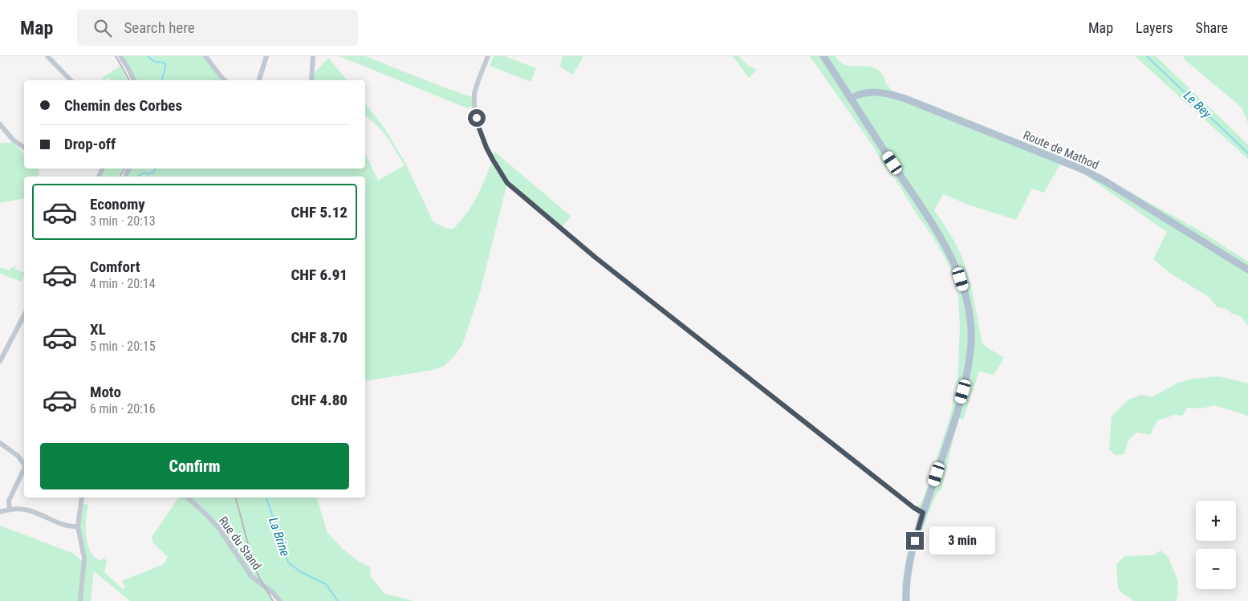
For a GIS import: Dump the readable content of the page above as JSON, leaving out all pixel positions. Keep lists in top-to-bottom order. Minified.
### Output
{"streets":{"main road":["Route de Mathod"],"street":["Rue du Stand"]},"water":["Le Bey","La Brine"],"page":{"header":"Map","search":"Search here","nav":["Map","Layers","Share"],"banner":["Chemin des Corbes","Drop-off"],"list":[{"name":"Economy","note":"3 min · 20:13","value":"CHF 5.12"},{"name":"Comfort","note":"4 min · 20:14","value":"CHF 6.91"},{"name":"XL","note":"5 min · 20:15","value":"CHF 8.70"},{"name":"Moto","note":"6 min · 20:16","value":"CHF 4.80"}],"buttons":"Confirm","map_buttons":["+","−"],"bubble":"3 min"}}
